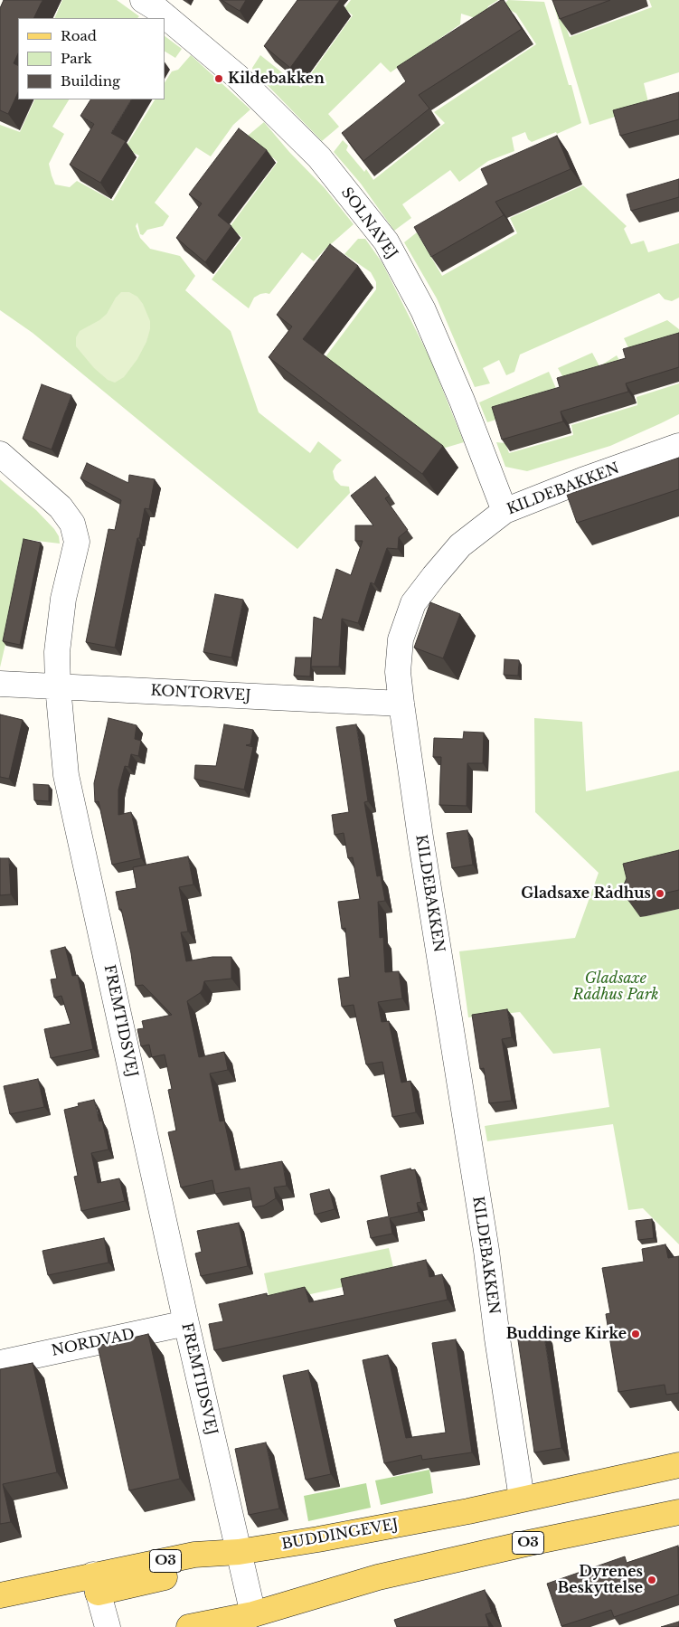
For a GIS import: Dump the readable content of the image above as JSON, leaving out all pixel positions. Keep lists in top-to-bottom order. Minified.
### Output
{"streets":{"main road":["BUDDINGEVEJ","O3"],"street":["SOLNAVEJ","KILDEBAKKEN","KONTORVEJ","FREMTIDSVEJ","NORDVAD"]},"crossings":[["SOLNAVEJ","KILDEBAKKEN"],["KILDEBAKKEN","KONTORVEJ"],["KILDEBAKKEN","BUDDINGEVEJ"],["KONTORVEJ","FREMTIDSVEJ"],["FREMTIDSVEJ","NORDVAD"],["FREMTIDSVEJ","BUDDINGEVEJ"],["FREMTIDSVEJ","O3"]],"parks":["Gladsaxe Rådhus Park"],"places":["Kildebakken","Gladsaxe Rådhus","Buddinge Kirke","Dyrenes Beskyttelse"],"legend":["Road","Park","Building"]}
